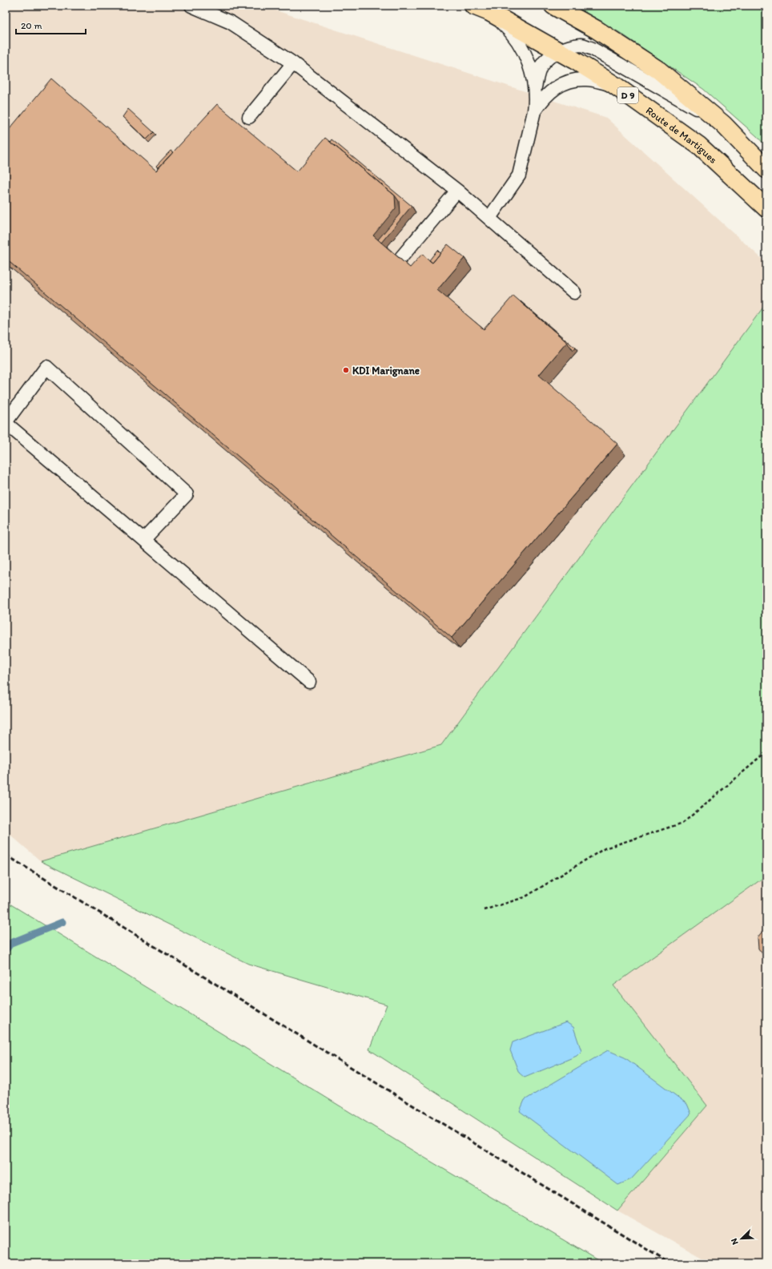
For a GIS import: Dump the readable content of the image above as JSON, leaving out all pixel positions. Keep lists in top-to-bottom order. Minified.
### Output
{"streets":{"main road":["D 9","Route de Martigues"]},"places":["KDI Marignane"],"scale_bar":"20 m","north":"bottom left"}
